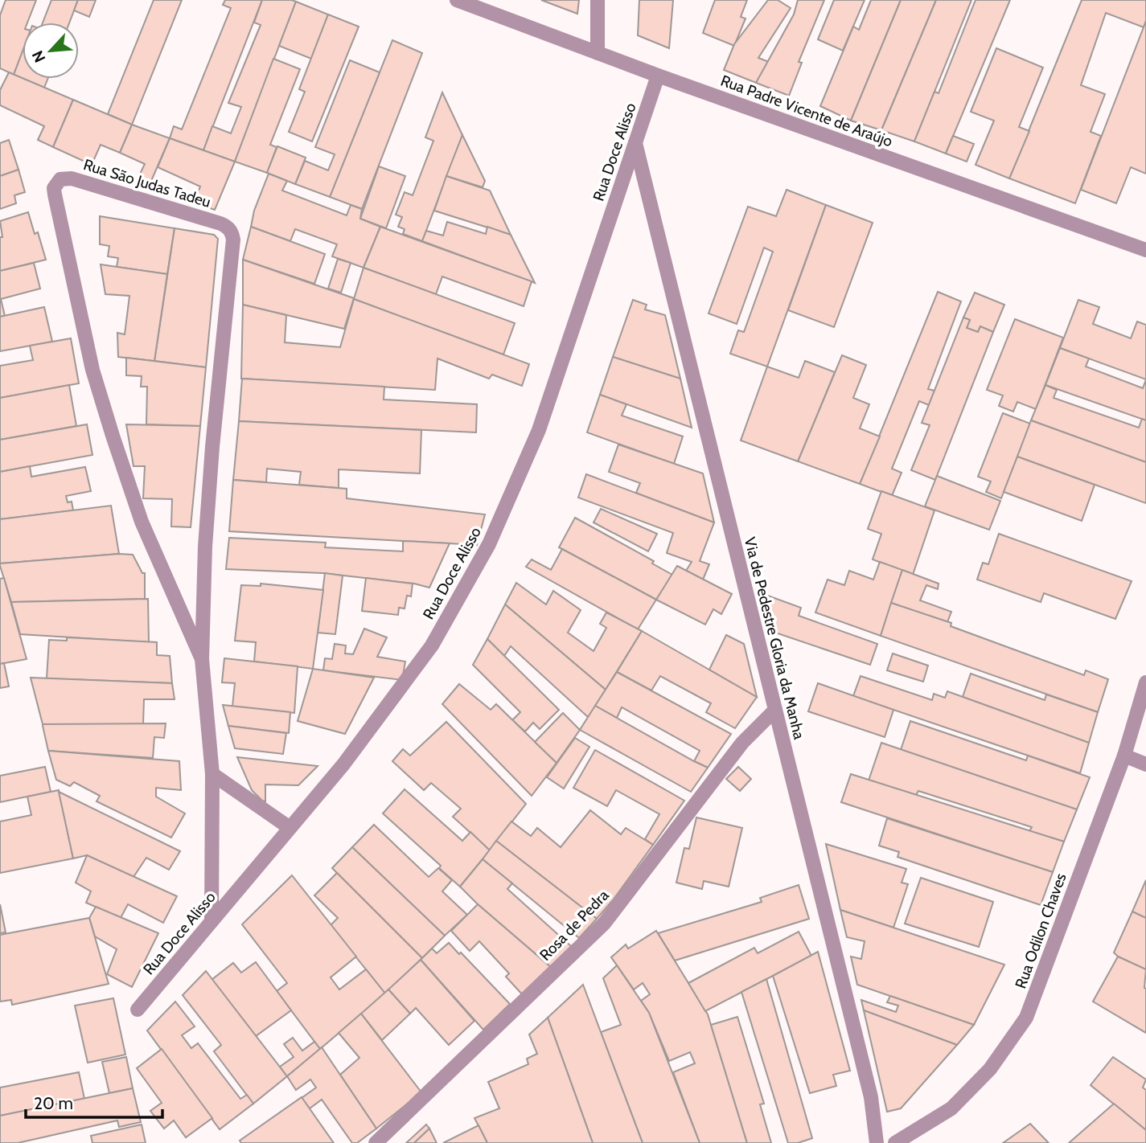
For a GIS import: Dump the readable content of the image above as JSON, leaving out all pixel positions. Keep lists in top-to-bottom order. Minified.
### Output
{"streets":{"street":["Rua Padre Vicente de Araújo","Rua Doce Alisso","Rua São Judas Tadeu","Via de Pedestre Gloria da Manha","Rosa de Pedra","Rua Odilon Chaves"]},"crossings":[["Rua Padre Vicente de Araújo","Rua Doce Alisso"],["Rua Doce Alisso","Rua São Judas Tadeu"],["Rua Doce Alisso","Via de Pedestre Gloria da Manha"],["Via de Pedestre Gloria da Manha","Rosa de Pedra"]],"scale_bar":"20 m","north":"bottom left"}
